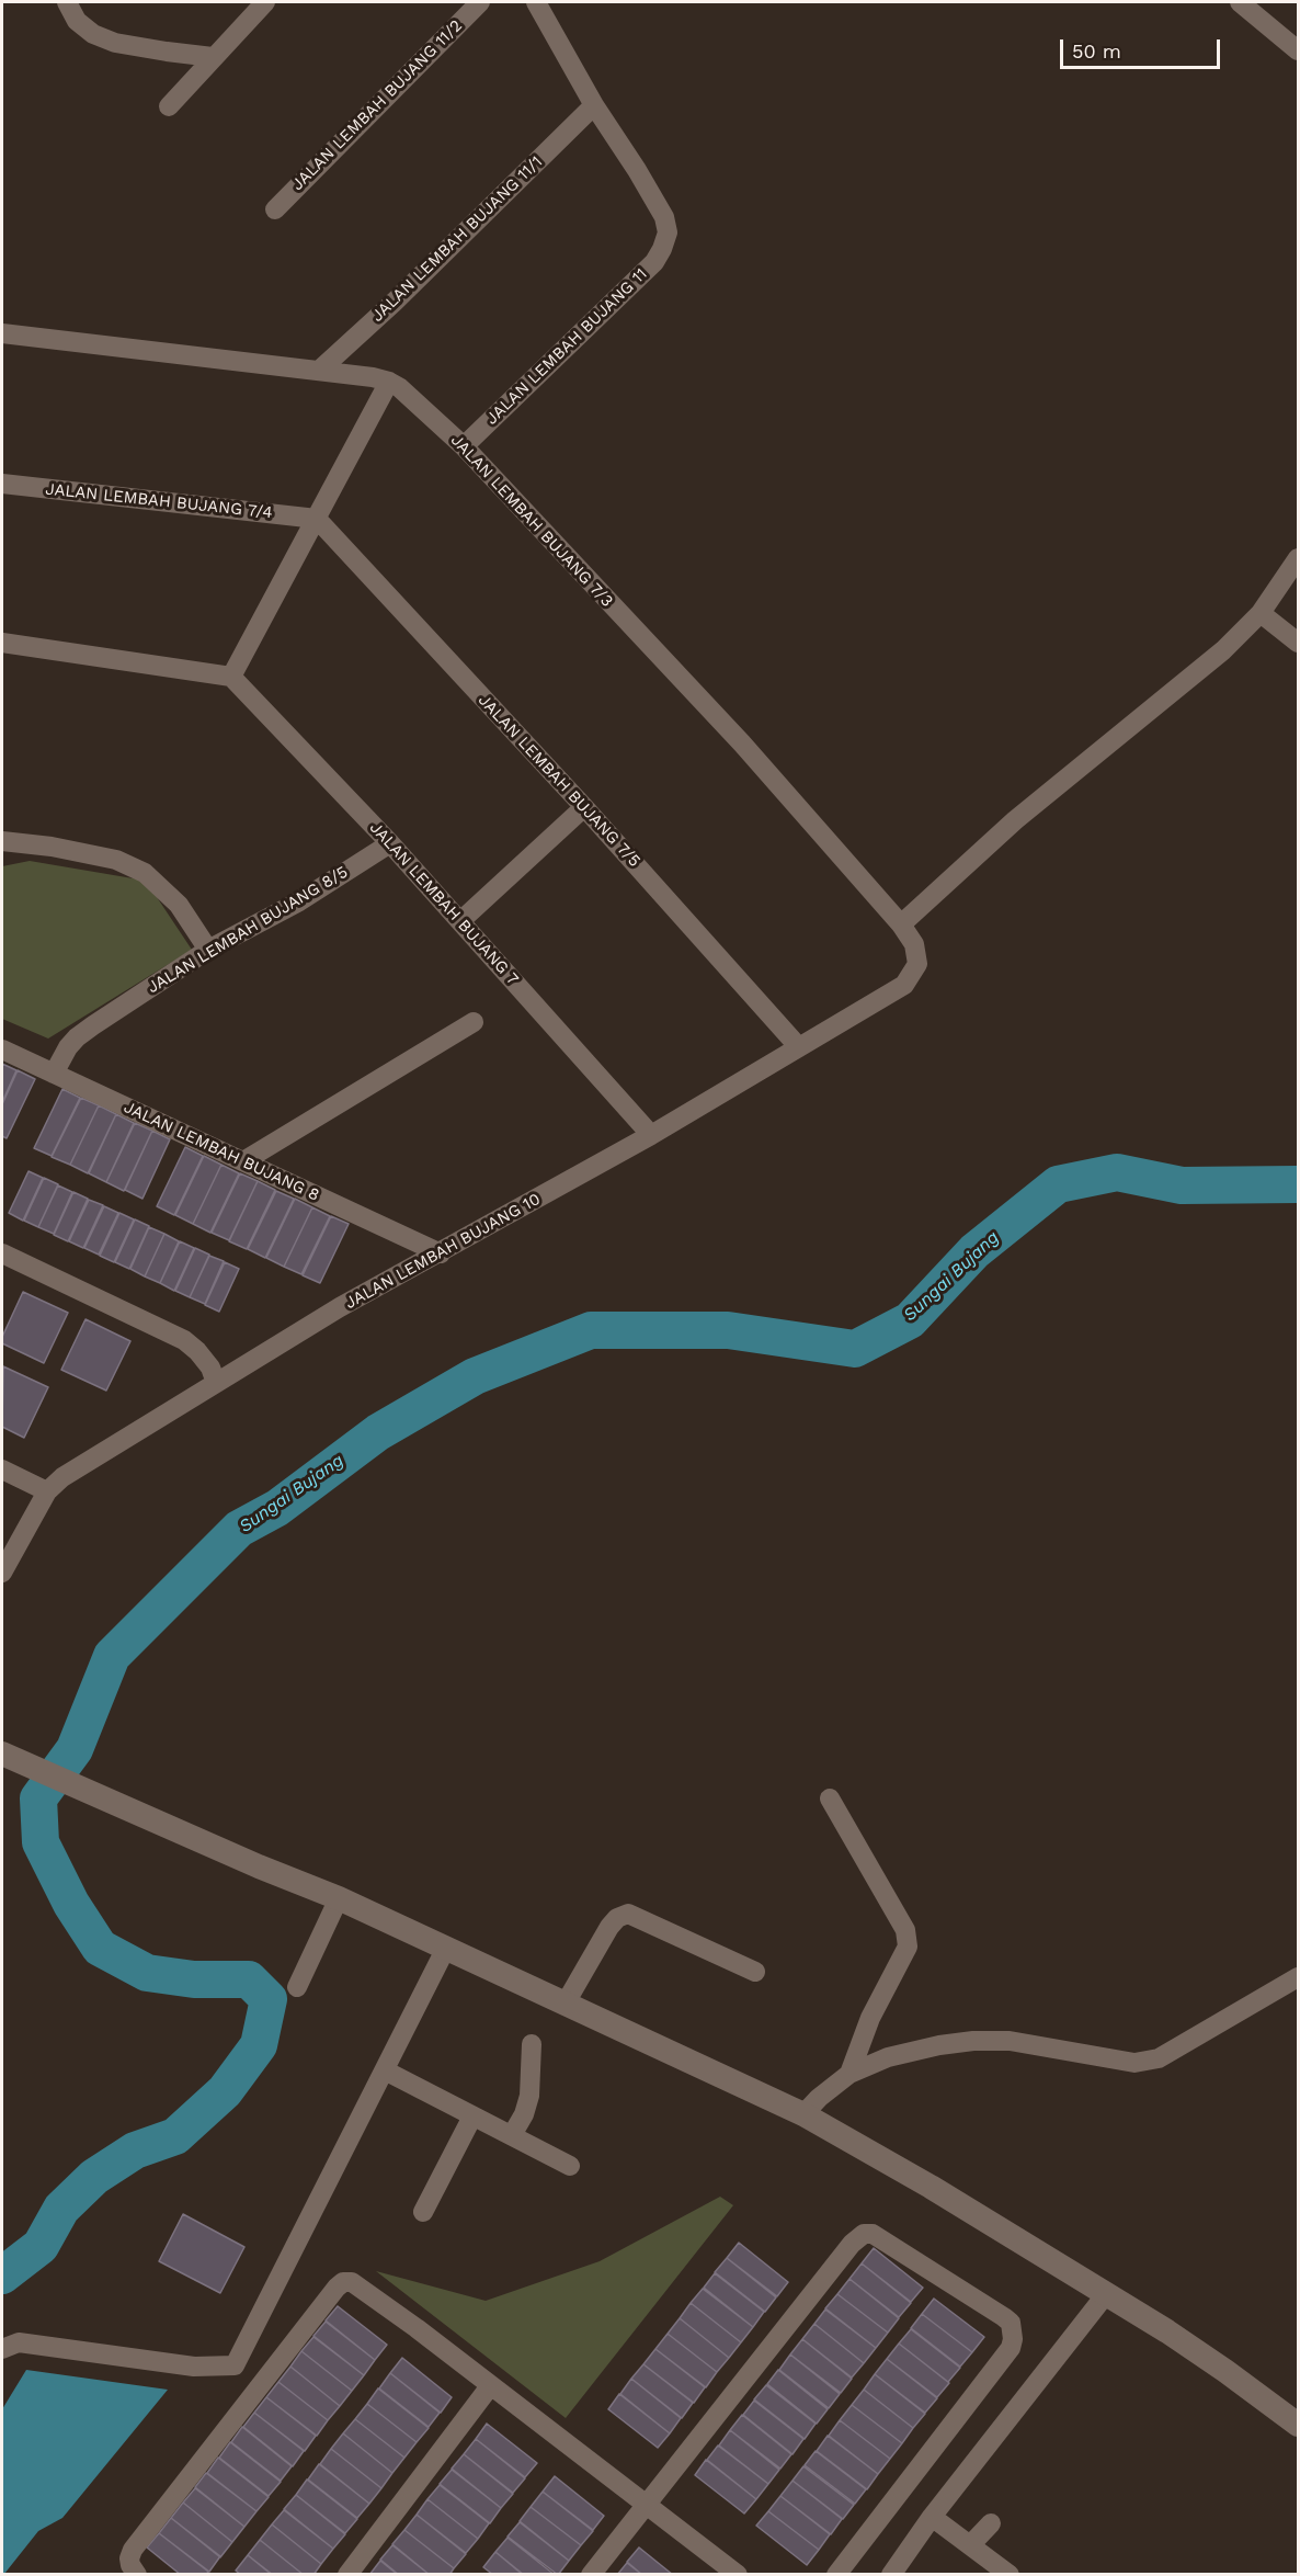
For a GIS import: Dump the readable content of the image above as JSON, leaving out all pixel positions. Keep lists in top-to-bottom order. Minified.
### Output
{"streets":{"street":["JALAN LEMBAH BUJANG 11/2","JALAN LEMBAH BUJANG 11/1","JALAN LEMBAH BUJANG 11","JALAN LEMBAH BUJANG 7/4","JALAN LEMBAH BUJANG 7/3","JALAN LEMBAH BUJANG 7/5","JALAN LEMBAH BUJANG 7","JALAN LEMBAH BUJANG 8/5","JALAN LEMBAH BUJANG 8","JALAN LEMBAH BUJANG 10"]},"crossings":[["JALAN LEMBAH BUJANG 11/1","JALAN LEMBAH BUJANG 11"],["JALAN LEMBAH BUJANG 11/1","JALAN LEMBAH BUJANG 7/3"],["JALAN LEMBAH BUJANG 11","JALAN LEMBAH BUJANG 7/3"],["JALAN LEMBAH BUJANG 7/4","JALAN LEMBAH BUJANG 7/5"],["JALAN LEMBAH BUJANG 7/3","JALAN LEMBAH BUJANG 10"],["JALAN LEMBAH BUJANG 7/5","JALAN LEMBAH BUJANG 10"],["JALAN LEMBAH BUJANG 7","JALAN LEMBAH BUJANG 8/5"],["JALAN LEMBAH BUJANG 7","JALAN LEMBAH BUJANG 10"],["JALAN LEMBAH BUJANG 8/5","JALAN LEMBAH BUJANG 8"],["JALAN LEMBAH BUJANG 8","JALAN LEMBAH BUJANG 10"]],"water":["Sungai Bujang"],"scale_bar":"50 m"}
